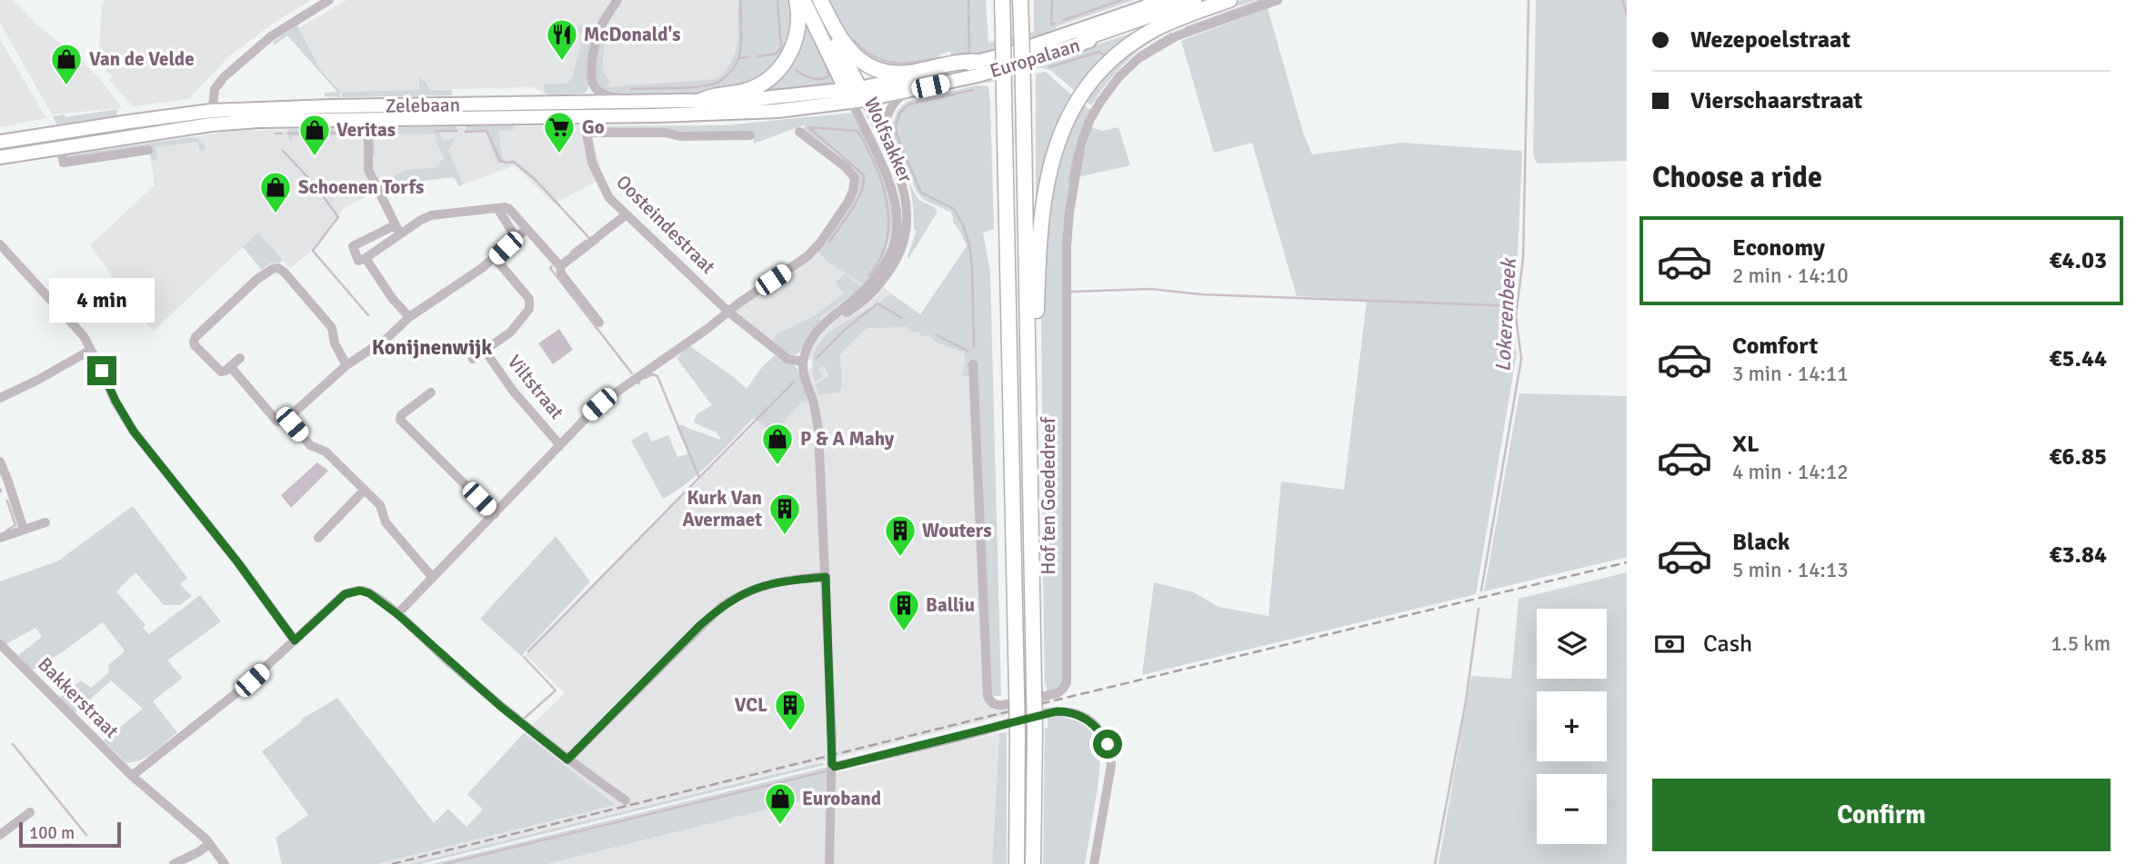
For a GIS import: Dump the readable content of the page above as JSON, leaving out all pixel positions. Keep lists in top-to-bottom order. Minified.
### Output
{"streets":{"main road":["Europalaan","Zelebaan"],"street":["Wolfsakker","Oosteindestraat","Viltstraat","Hof ten Goededreef","Bakkerstraat"]},"crossings":[["Europalaan","Zelebaan"],["Europalaan","Wolfsakker"],["Zelebaan","Wolfsakker"],["Zelebaan","Oosteindestraat"]],"districts":["Konijnenwijk"],"water":["Lokerenbeek"],"places":{"restaurant":["McDonald's"],"shop":["Van de Velde","Veritas","Schoenen Torfs","P & A Mahy","Euroband"],"supermarket":["Go"],"building":["Kurk Van Avermaet","Wouters","Balliu","VCL"]},"scale_bar":"100 m","page":{"banner":["Wezepoelstraat","Vierschaarstraat"],"heading":"Choose a ride","list":[{"name":"Economy","note":"2 min · 14:10","value":"€4.03"},{"name":"Comfort","note":"3 min · 14:11","value":"€5.44"},{"name":"XL","note":"4 min · 14:12","value":"€6.85"},{"name":"Black","note":"5 min · 14:13","value":"€3.84"}],"bubble":"4 min","map_buttons":["+","−"],"pay":["Cash","1.5 km"],"buttons":"Confirm","scale":"100 m"}}
